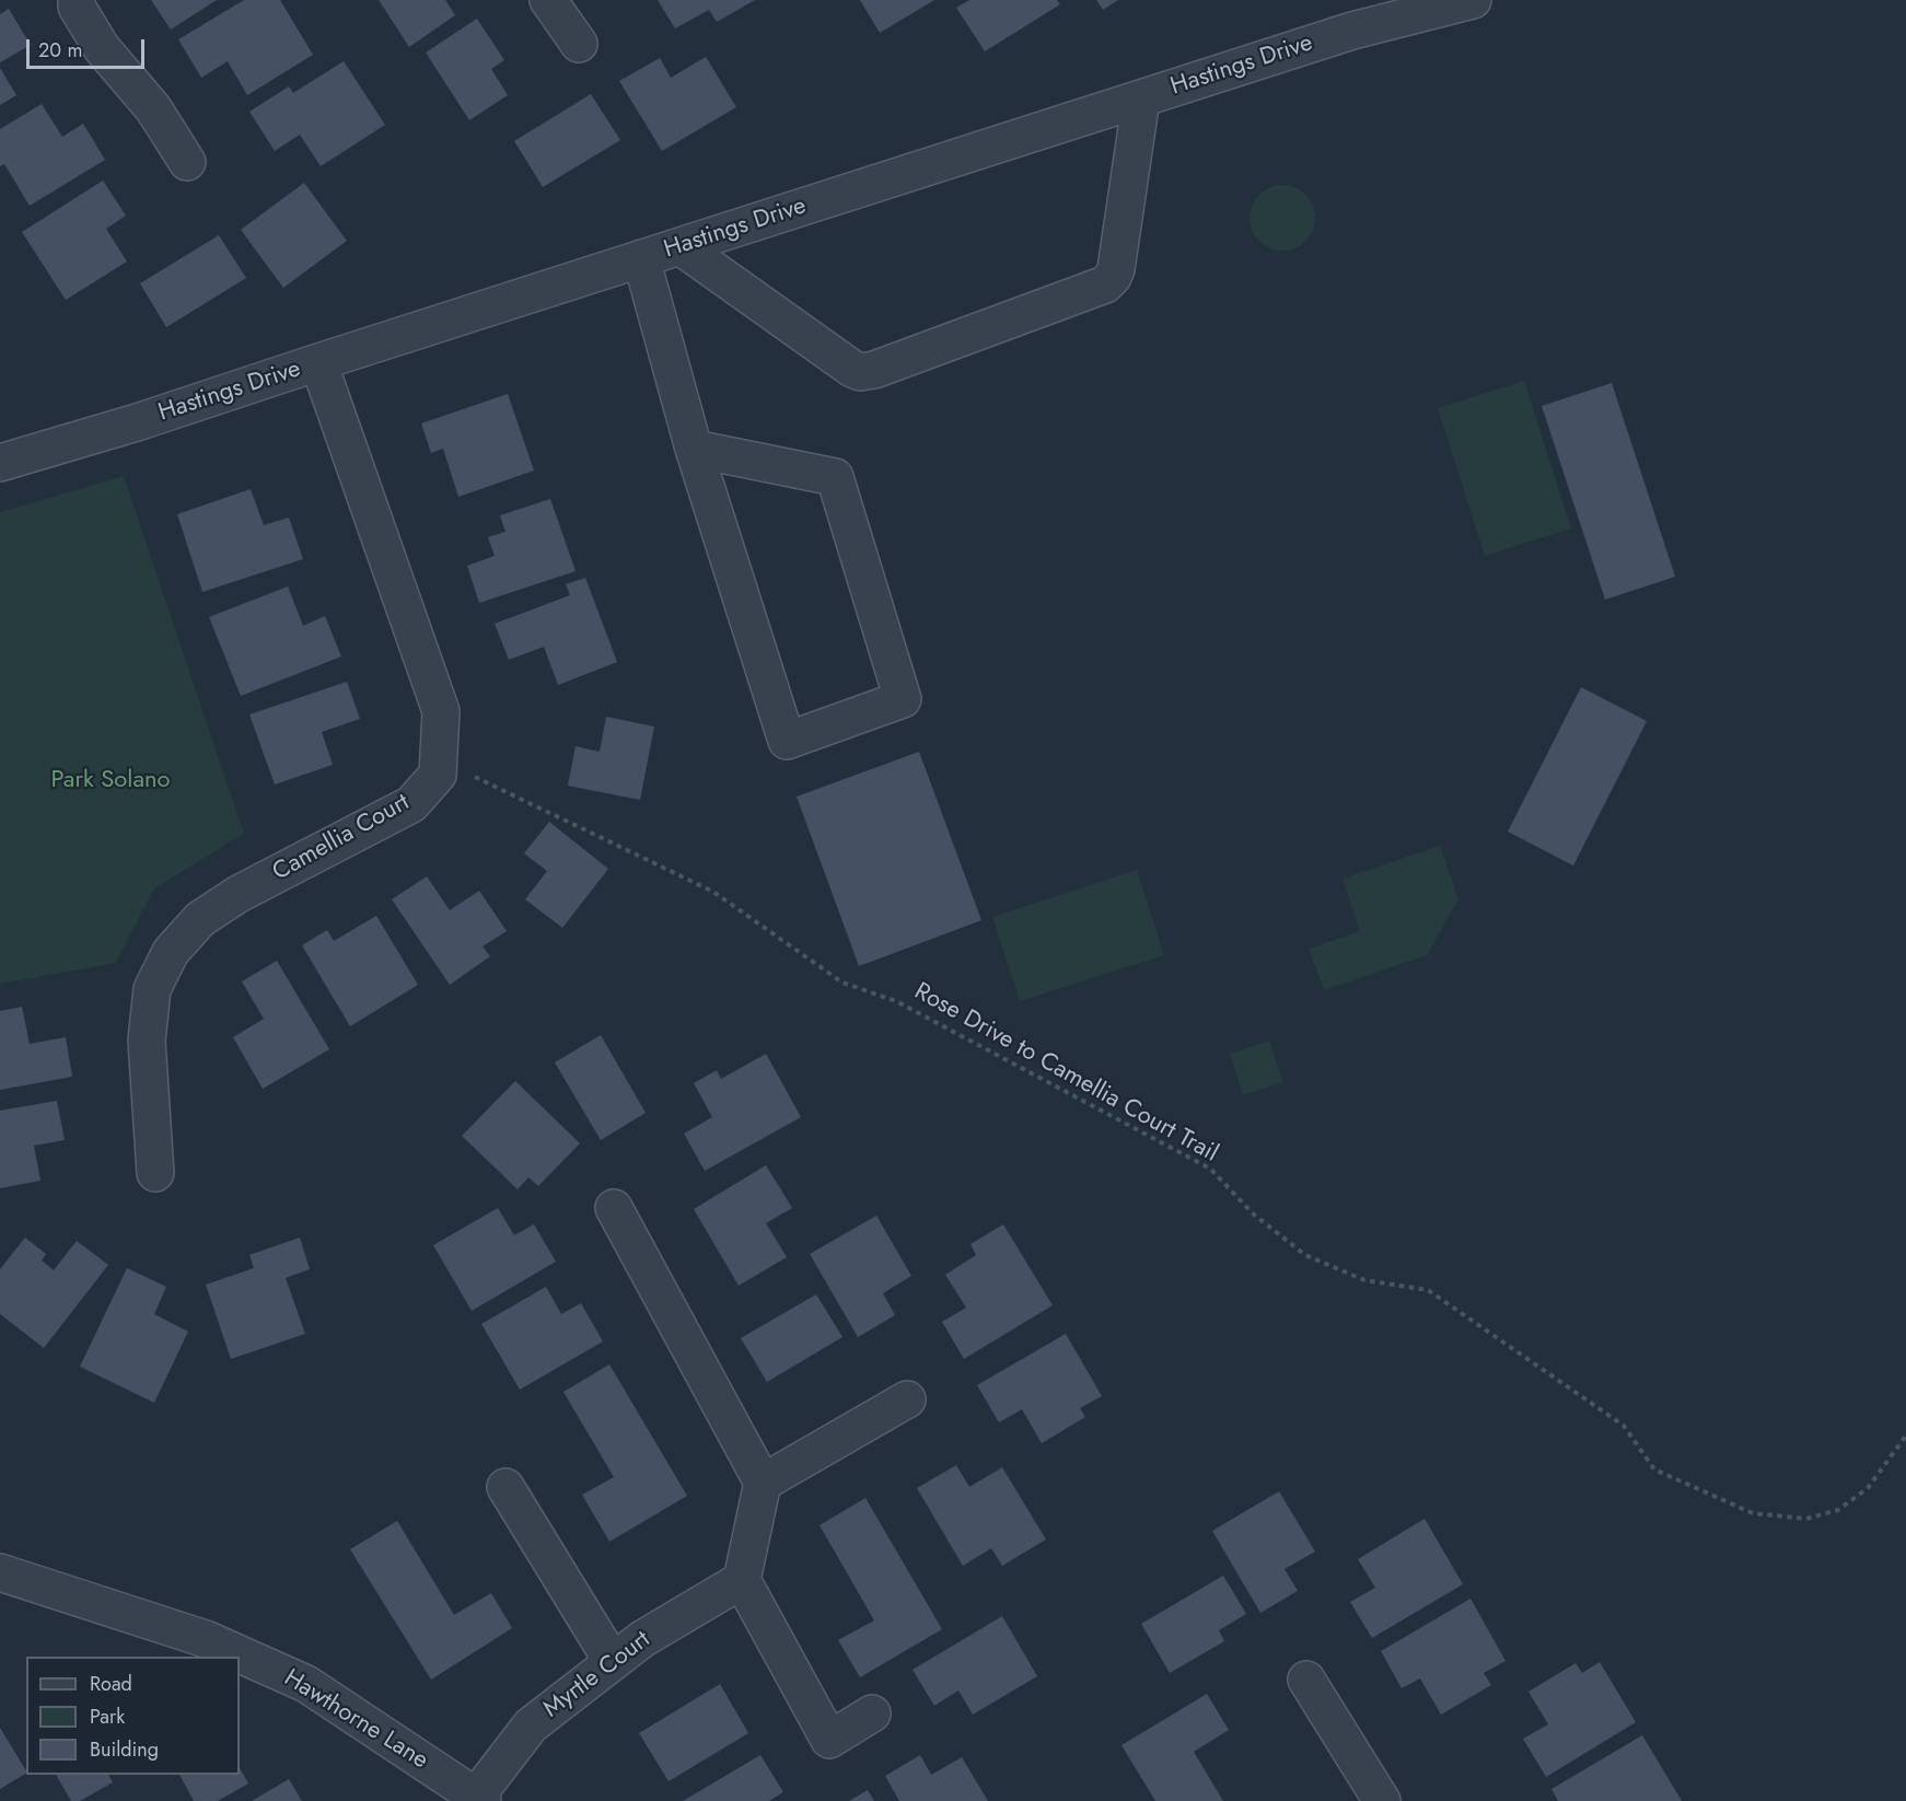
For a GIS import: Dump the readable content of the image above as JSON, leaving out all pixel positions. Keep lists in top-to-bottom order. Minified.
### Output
{"streets":{"street":["Hastings Drive","Camellia Court","Myrtle Court","Hawthorne Lane"],"path":["Rose Drive to Camellia Court Trail"]},"crossings":[["Hastings Drive","Camellia Court"],["Camellia Court","Rose Drive to Camellia Court Trail"],["Myrtle Court","Hawthorne Lane"]],"parks":["Park Solano"],"legend":["Road","Park","Building"],"scale_bar":"20 m"}
